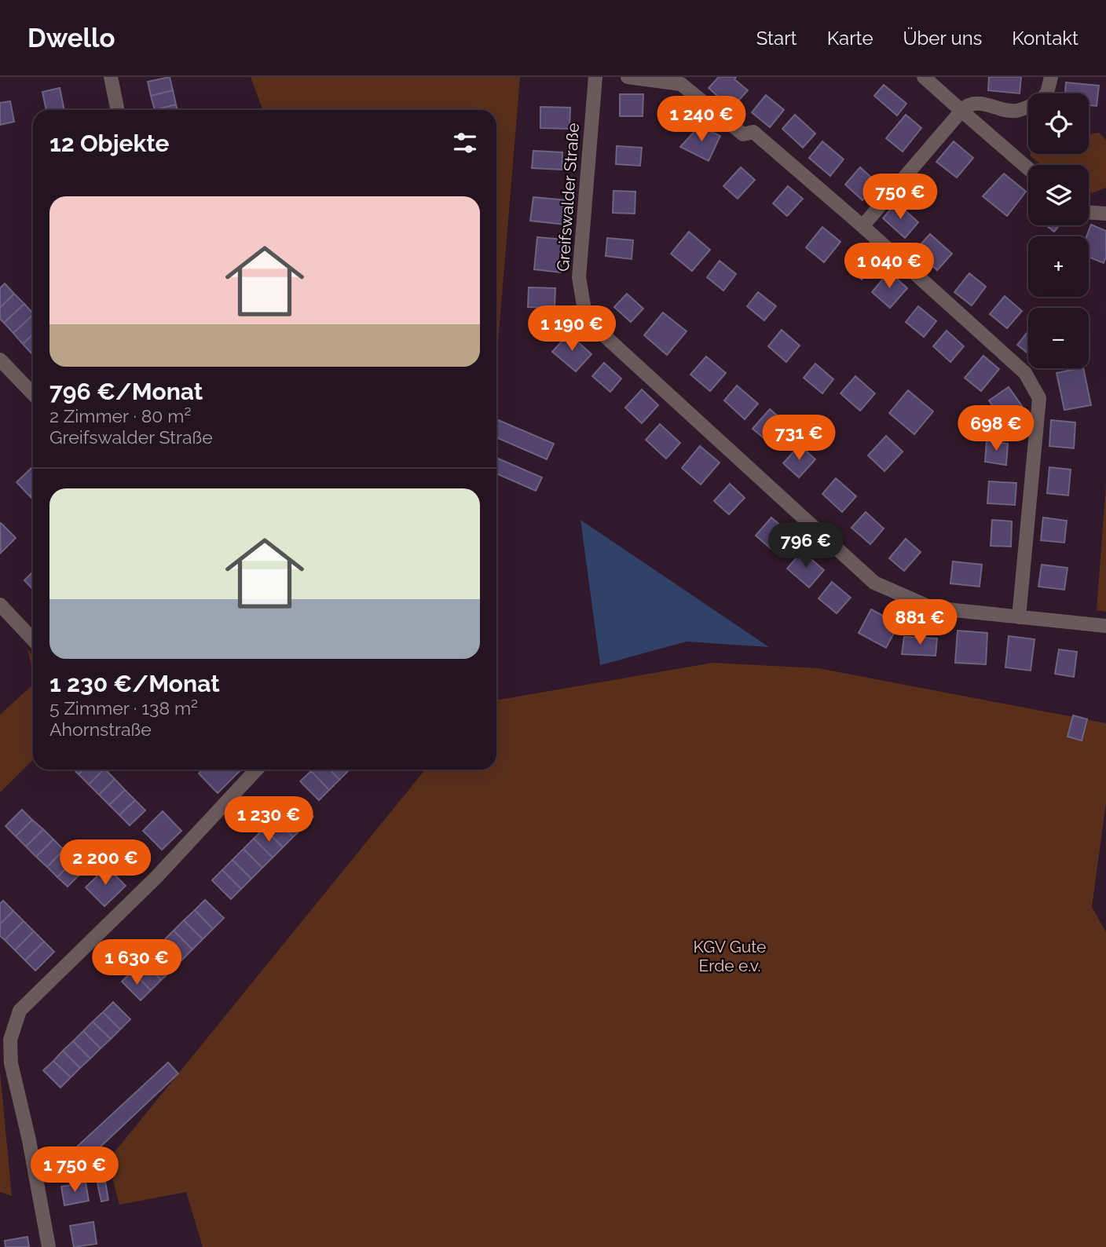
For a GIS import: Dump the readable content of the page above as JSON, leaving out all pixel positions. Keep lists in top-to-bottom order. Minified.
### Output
{"streets":{"street":["Greifswalder Straße"]},"parks":["KGV Gute Erde e.v."],"page":{"header":"Dwello","nav":["Start","Karte","Über uns","Kontakt"],"map_buttons":["+","−"],"price":["1 240 €","750 €","1 040 €","1 190 €","698 €","731 €","796 €","881 €","1 230 €","2 200 €","1 630 €","1 750 €"],"heading":"12 Objekte","list":[{"name":"796 €/Monat","note":"2 Zimmer · 80 m² · Greifswalder Straße"},{"name":"1 230 €/Monat","note":"5 Zimmer · 138 m² · Ahornstraße"}]}}
